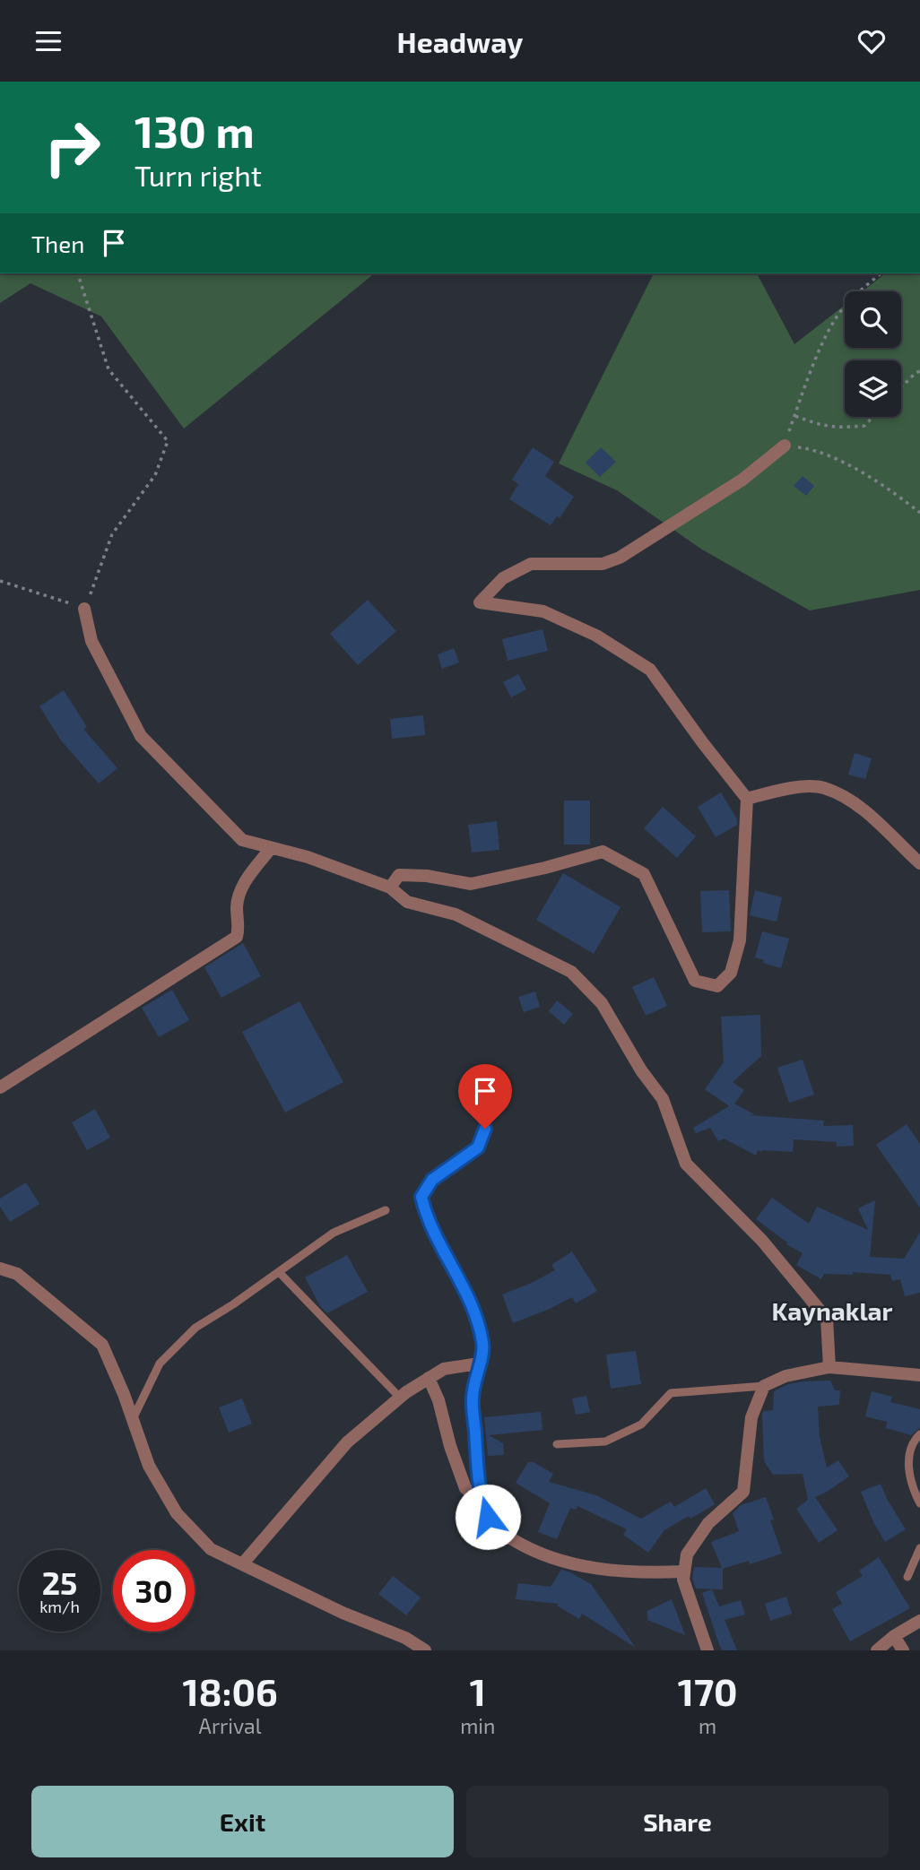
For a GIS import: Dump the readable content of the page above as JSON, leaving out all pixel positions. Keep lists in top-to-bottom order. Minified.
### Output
{"districts":["Kaynaklar"],"page":{"header":"Headway","turn":["130 m","Turn right"],"then":"Then","speed":"25 km/h","limit":"30","eta":["18:06","Arrival","1","min","170","m"],"buttons":["Exit","Share"]}}
